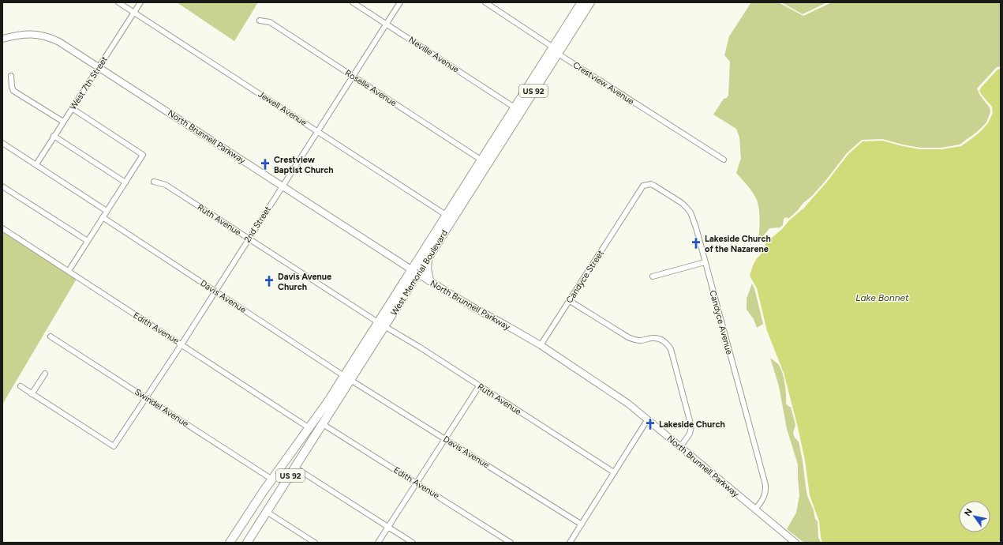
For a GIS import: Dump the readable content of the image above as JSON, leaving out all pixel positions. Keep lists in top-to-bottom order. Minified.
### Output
{"streets":{"main road":["US 92","West Memorial Boulevard"],"street":["Neville Avenue","West 7th Street","Crestview Avenue","Roselle Avenue","Jewell Avenue","North Brunnell Parkway","Ruth Avenue","2nd Street","Candyce Street","Davis Avenue","Candyce Avenue","Edith Avenue","Swindel Avenue"]},"crossings":[["Neville Avenue","2nd Street"],["Neville Avenue","West Memorial Boulevard"],["West 7th Street","Jewell Avenue"],["West 7th Street","North Brunnell Parkway"],["Crestview Avenue","West Memorial Boulevard"],["Roselle Avenue","2nd Street"],["Roselle Avenue","West Memorial Boulevard"],["US 92","West Memorial Boulevard"],["US 92","Edith Avenue"],["US 92","Swindel Avenue"],["Jewell Avenue","2nd Street"],["Jewell Avenue","West Memorial Boulevard"],["North Brunnell Parkway","2nd Street"],["North Brunnell Parkway","West Memorial Boulevard"],["North Brunnell Parkway","Candyce Street"],["North Brunnell Parkway","Candyce Avenue"],["Ruth Avenue","2nd Street"],["Ruth Avenue","West Memorial Boulevard"],["2nd Street","Davis Avenue"],["2nd Street","Edith Avenue"],["2nd Street","Swindel Avenue"],["West Memorial Boulevard","Davis Avenue"],["West Memorial Boulevard","Edith Avenue"],["Candyce Street","Candyce Avenue"]],"water":["Lake Bonnet"],"places":{"church":["Crestview Baptist Church","Lakeside Church of the Nazarene","Davis Avenue Church","Lakeside Church"]},"north":"top left"}
